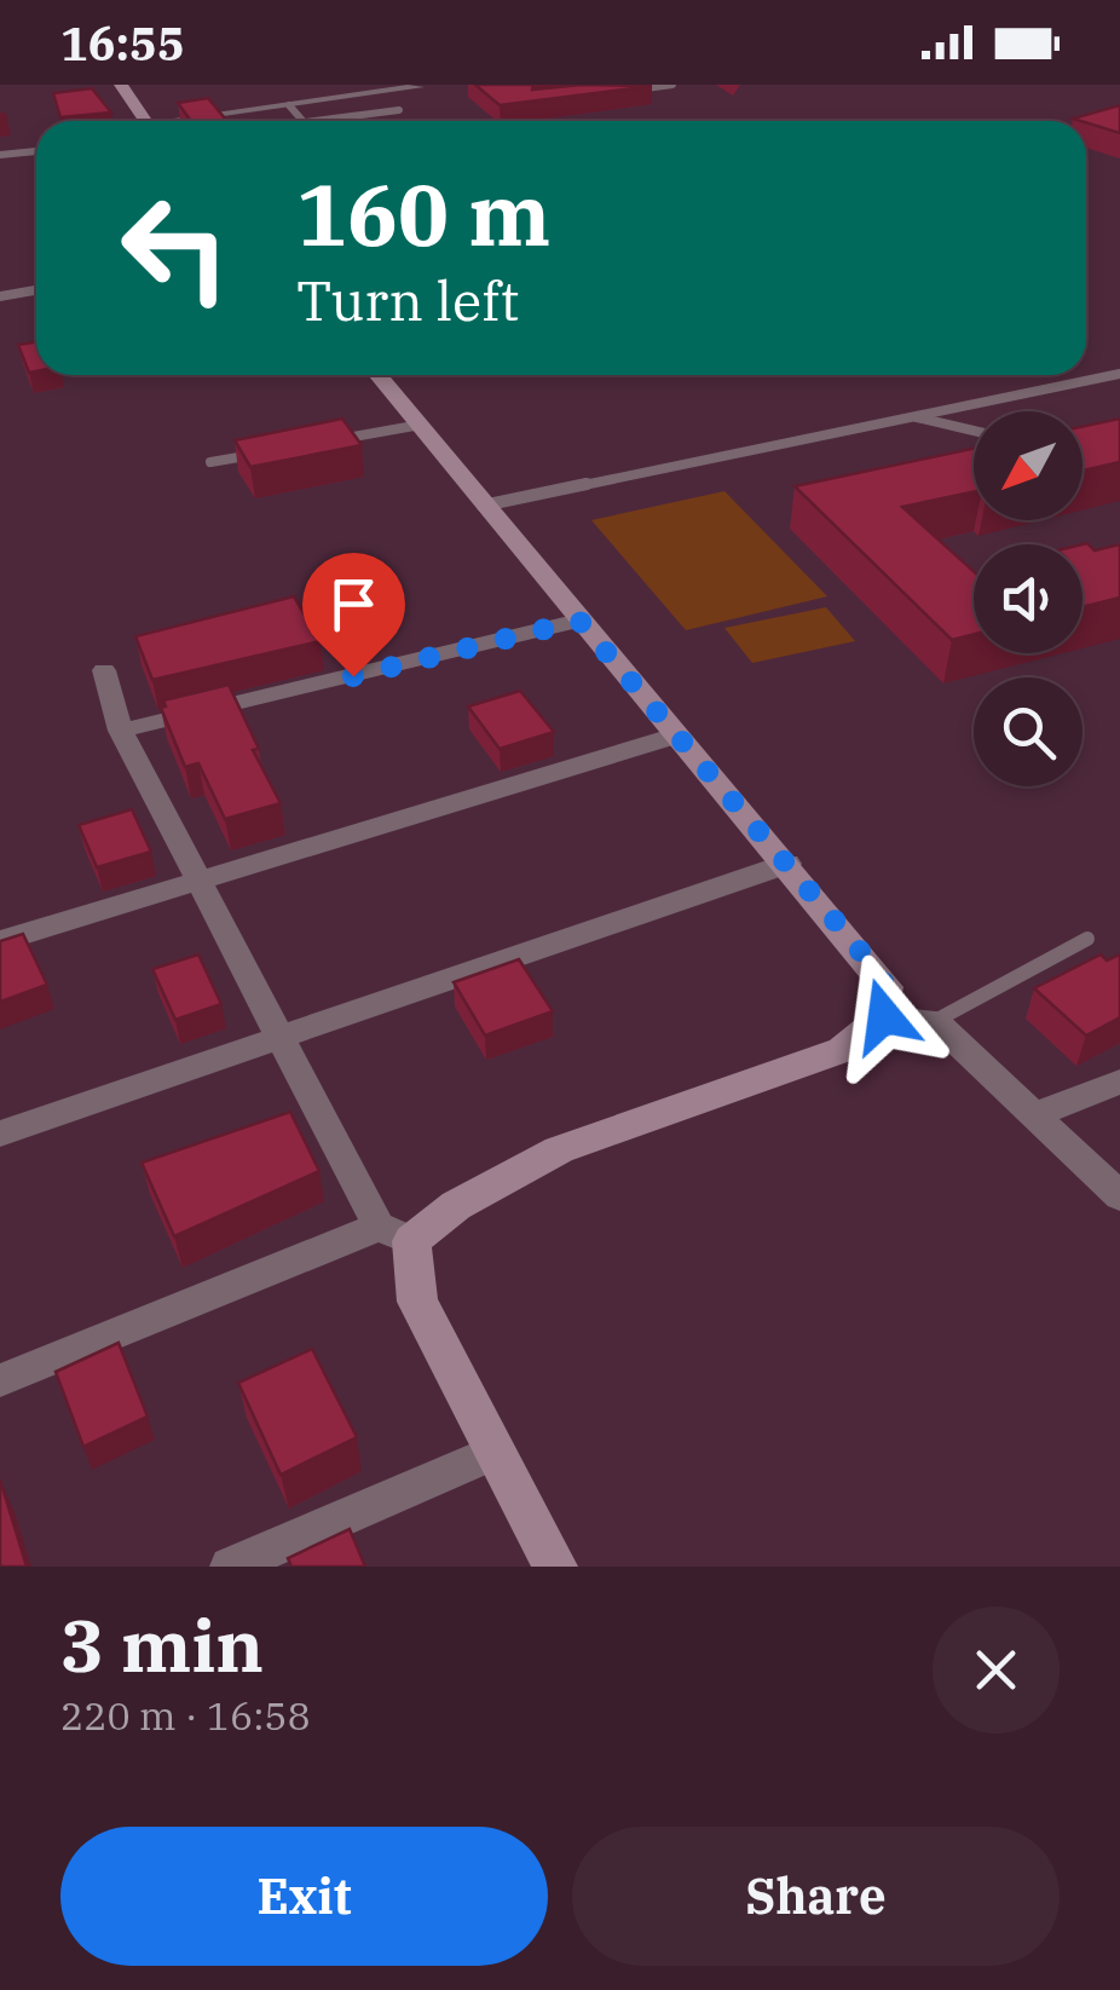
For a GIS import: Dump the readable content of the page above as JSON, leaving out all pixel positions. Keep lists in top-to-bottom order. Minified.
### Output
{"north":"bottom left","page":{"status":"16:55","turn":["160 m","Turn left"],"heading":["3 min","220 m · 16:58"],"buttons":["Exit","Share"]}}
